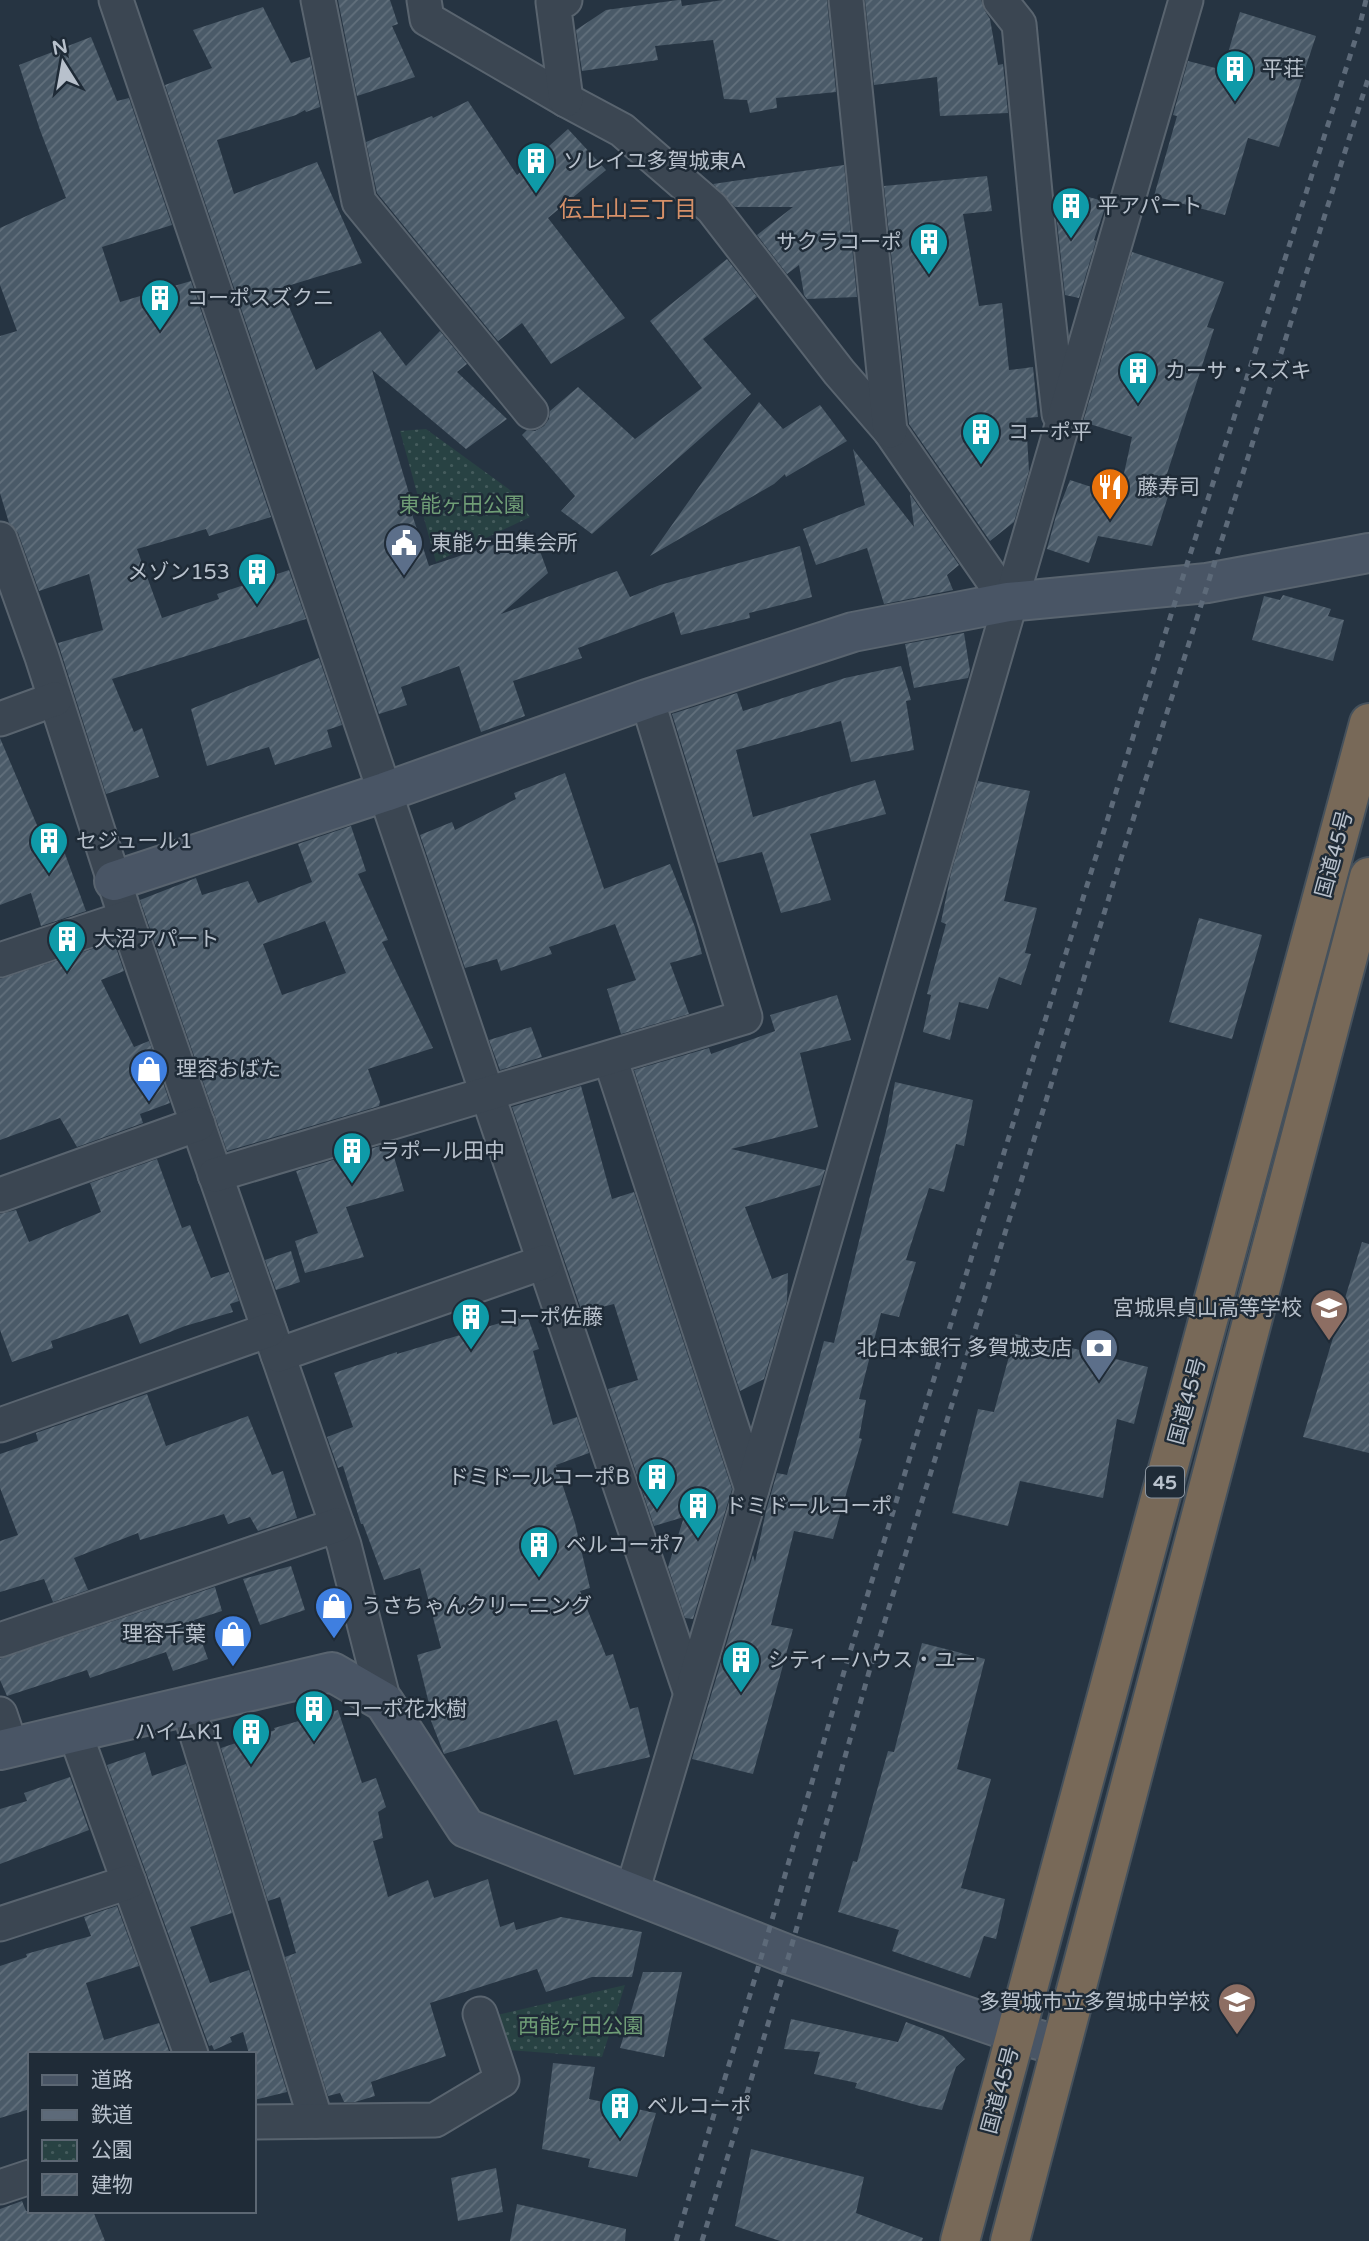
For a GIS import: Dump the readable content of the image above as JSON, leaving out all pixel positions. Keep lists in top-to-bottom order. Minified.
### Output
{"streets":{"highway":["国道45号","45"]},"districts":["伝上山三丁目"],"parks":["東能ヶ田公園","西能ヶ田公園"],"places":{"building":["平荘","ソレイユ多賀城東A","平アパート","サクラコーポ","コーポスズクニ","カーサ・スズキ","コーポ平","メゾン153","セジュール1","大沼アパート","ラポール田中","コーポ佐藤","ドミドールコーポB","ドミドールコーポ","ベルコーポ7","シティーハウス・ユー","コーポ花水樹","ハイムK1","ベルコーポ"],"restaurant":["藤寿司"],"public building":["東能ヶ田集会所"],"shop":["理容おばた","うさちゃんクリーニング","理容千葉"],"school or university":["宮城県貞山高等学校","多賀城市立多賀城中学校"],"bank":["北日本銀行 多賀城支店"]},"legend":["道路","鉄道","公園","建物"],"north":"top"}
